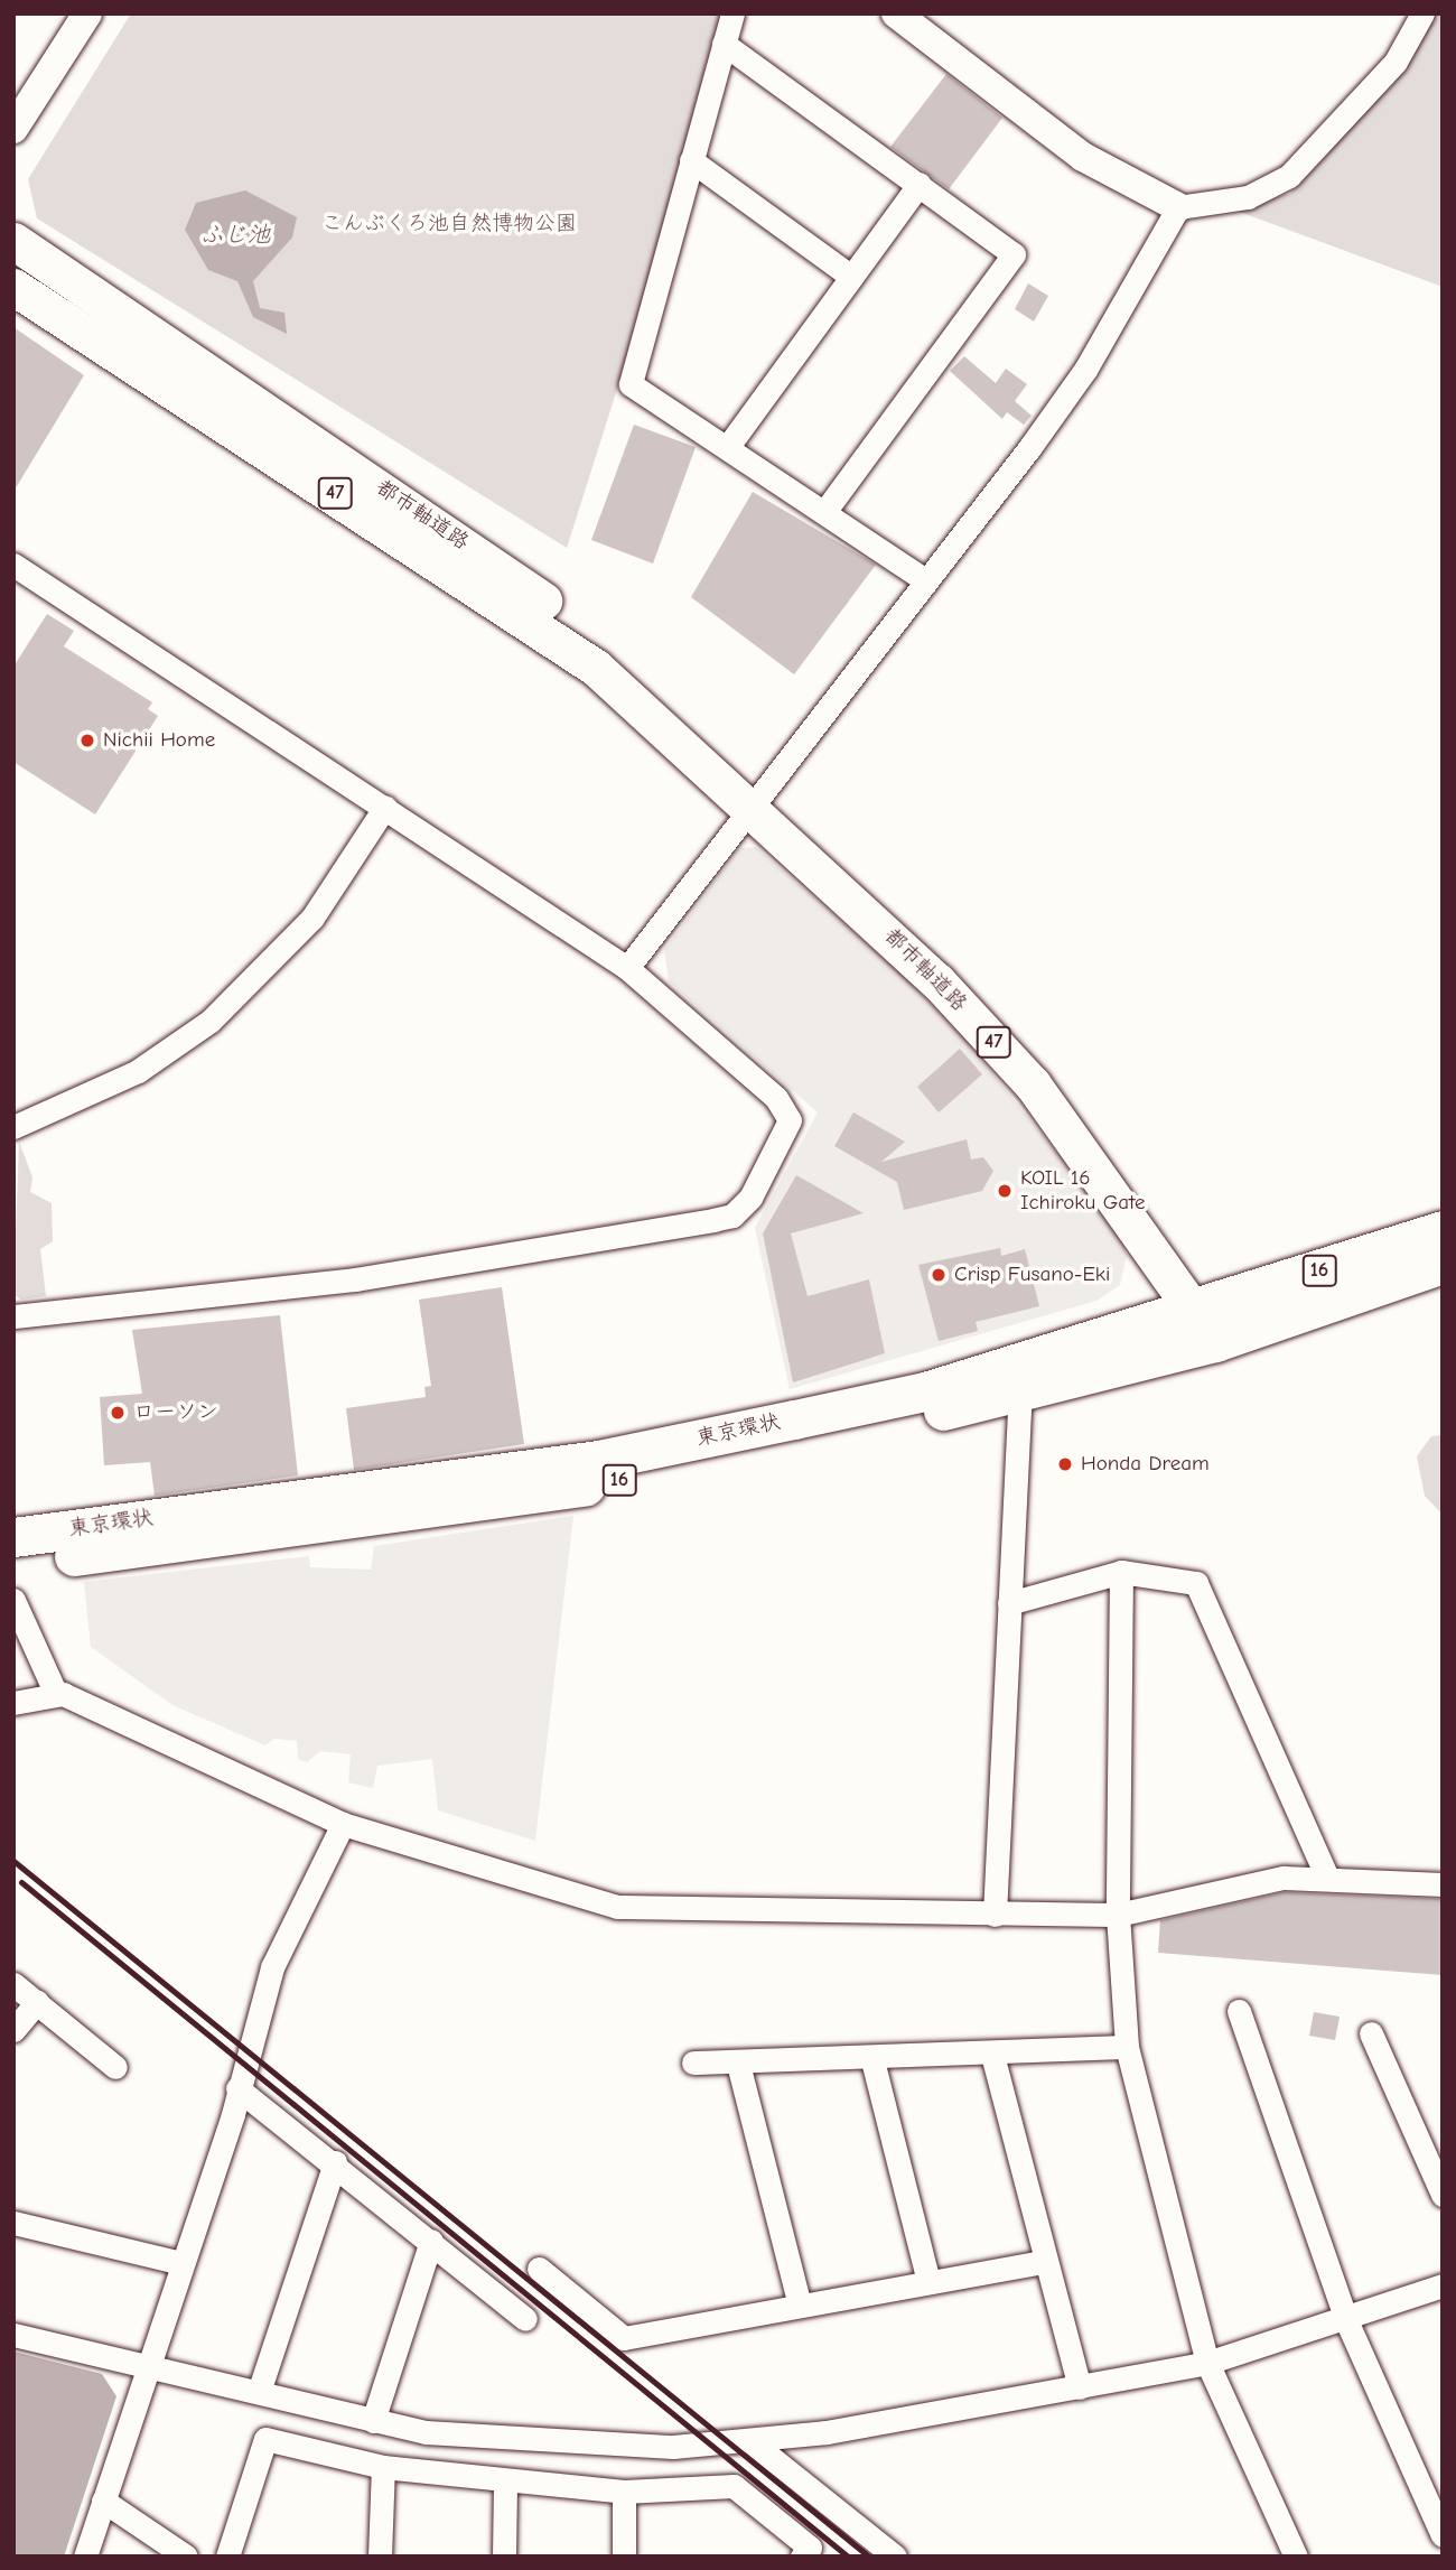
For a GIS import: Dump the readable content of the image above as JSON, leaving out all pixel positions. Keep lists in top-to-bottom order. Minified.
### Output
{"streets":{"highway":["16","東京環状"],"main road":["47","都市軸道路"]},"crossings":[["都市軸道路","東京環状"]],"water":["ふじ池"],"parks":["こんぶくろ池自然博物公園"],"places":["Nichii Home","KOIL 16 Ichiroku Gate","Crisp Fusano-Eki","ローソン","Honda Dream"]}
